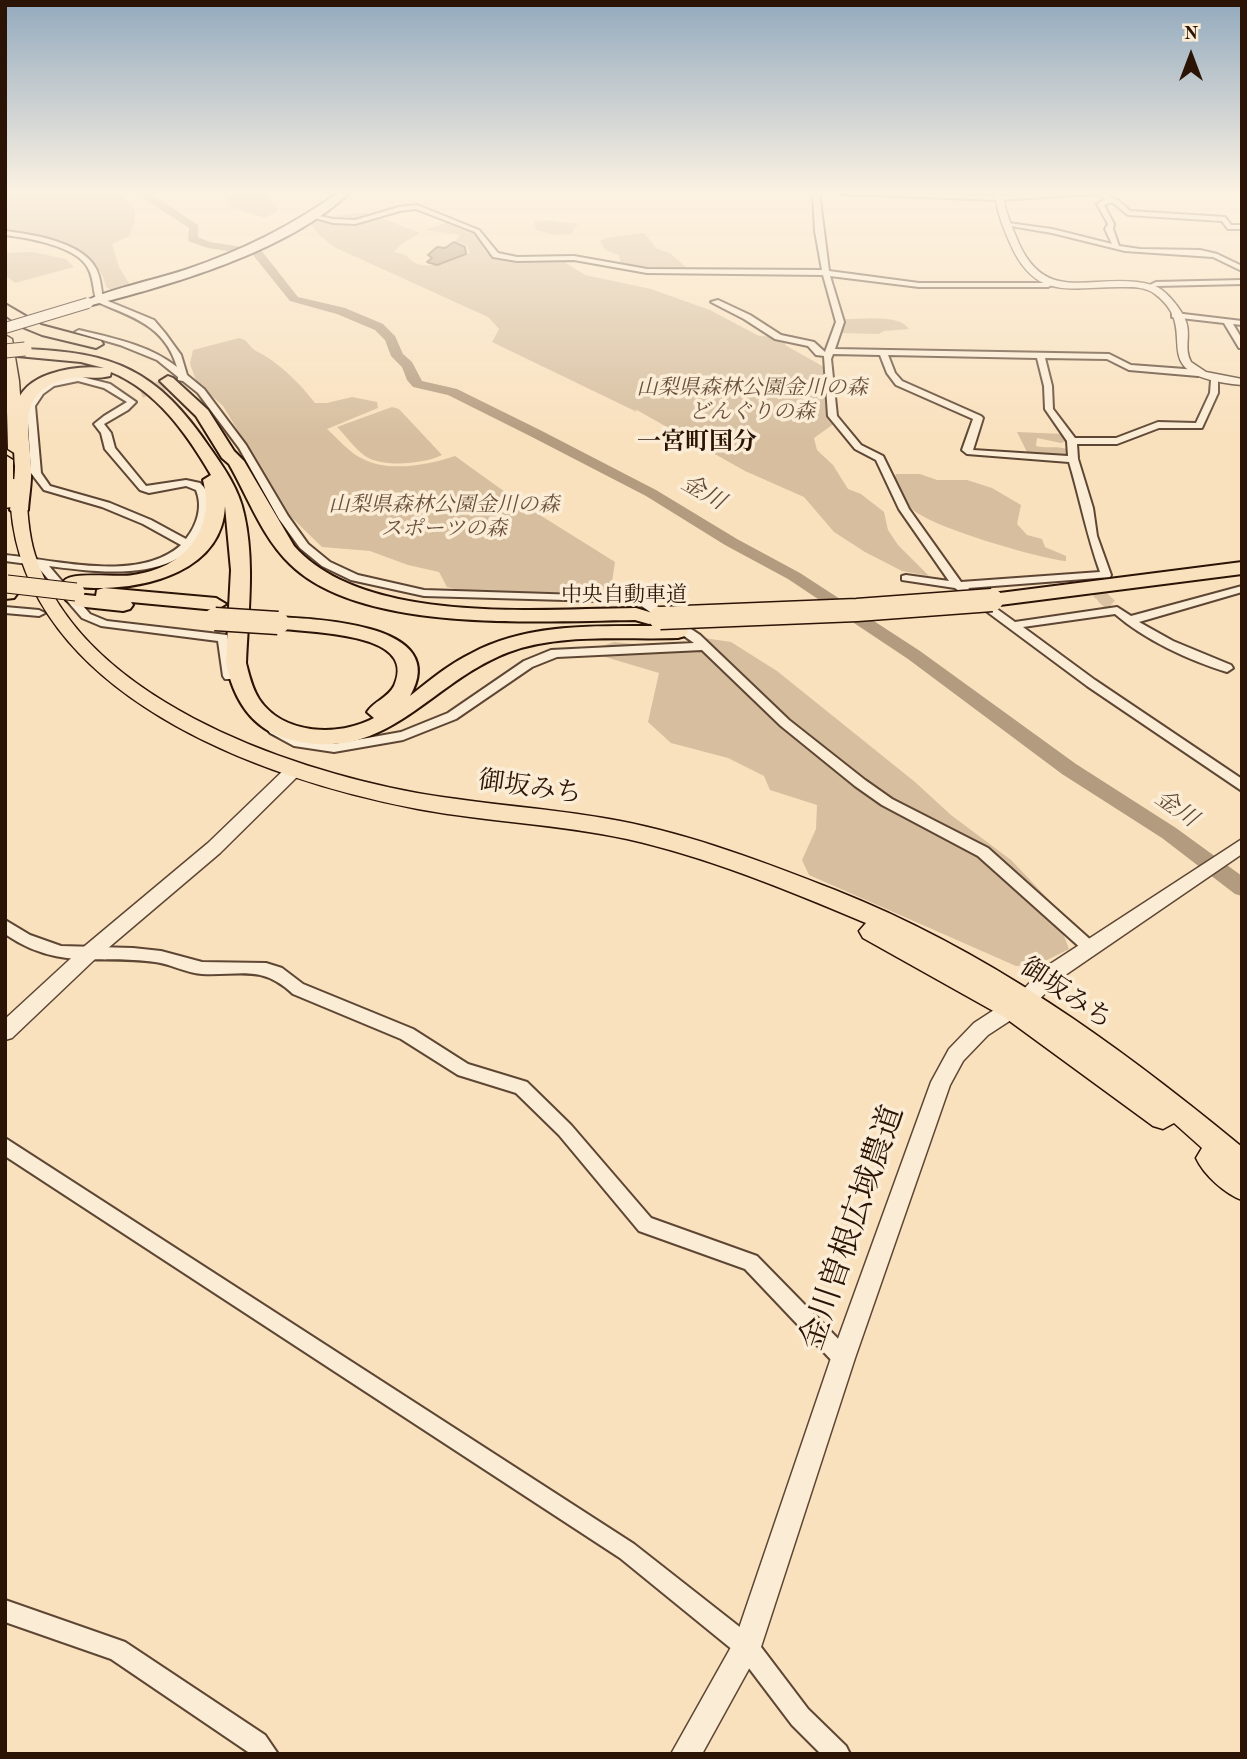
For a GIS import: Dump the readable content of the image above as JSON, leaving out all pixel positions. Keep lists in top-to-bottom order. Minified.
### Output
{"streets":{"highway":["中央自動車道","御坂みち"],"street":["金川曽根広域農道"]},"crossings":[["御坂みち","金川曽根広域農道"]],"districts":["一宮町国分"],"water":["金川"],"parks":["山梨県森林公園金川の森 どんぐりの森","山梨県森林公園金川の森 スポーツの森"],"north":"top"}
